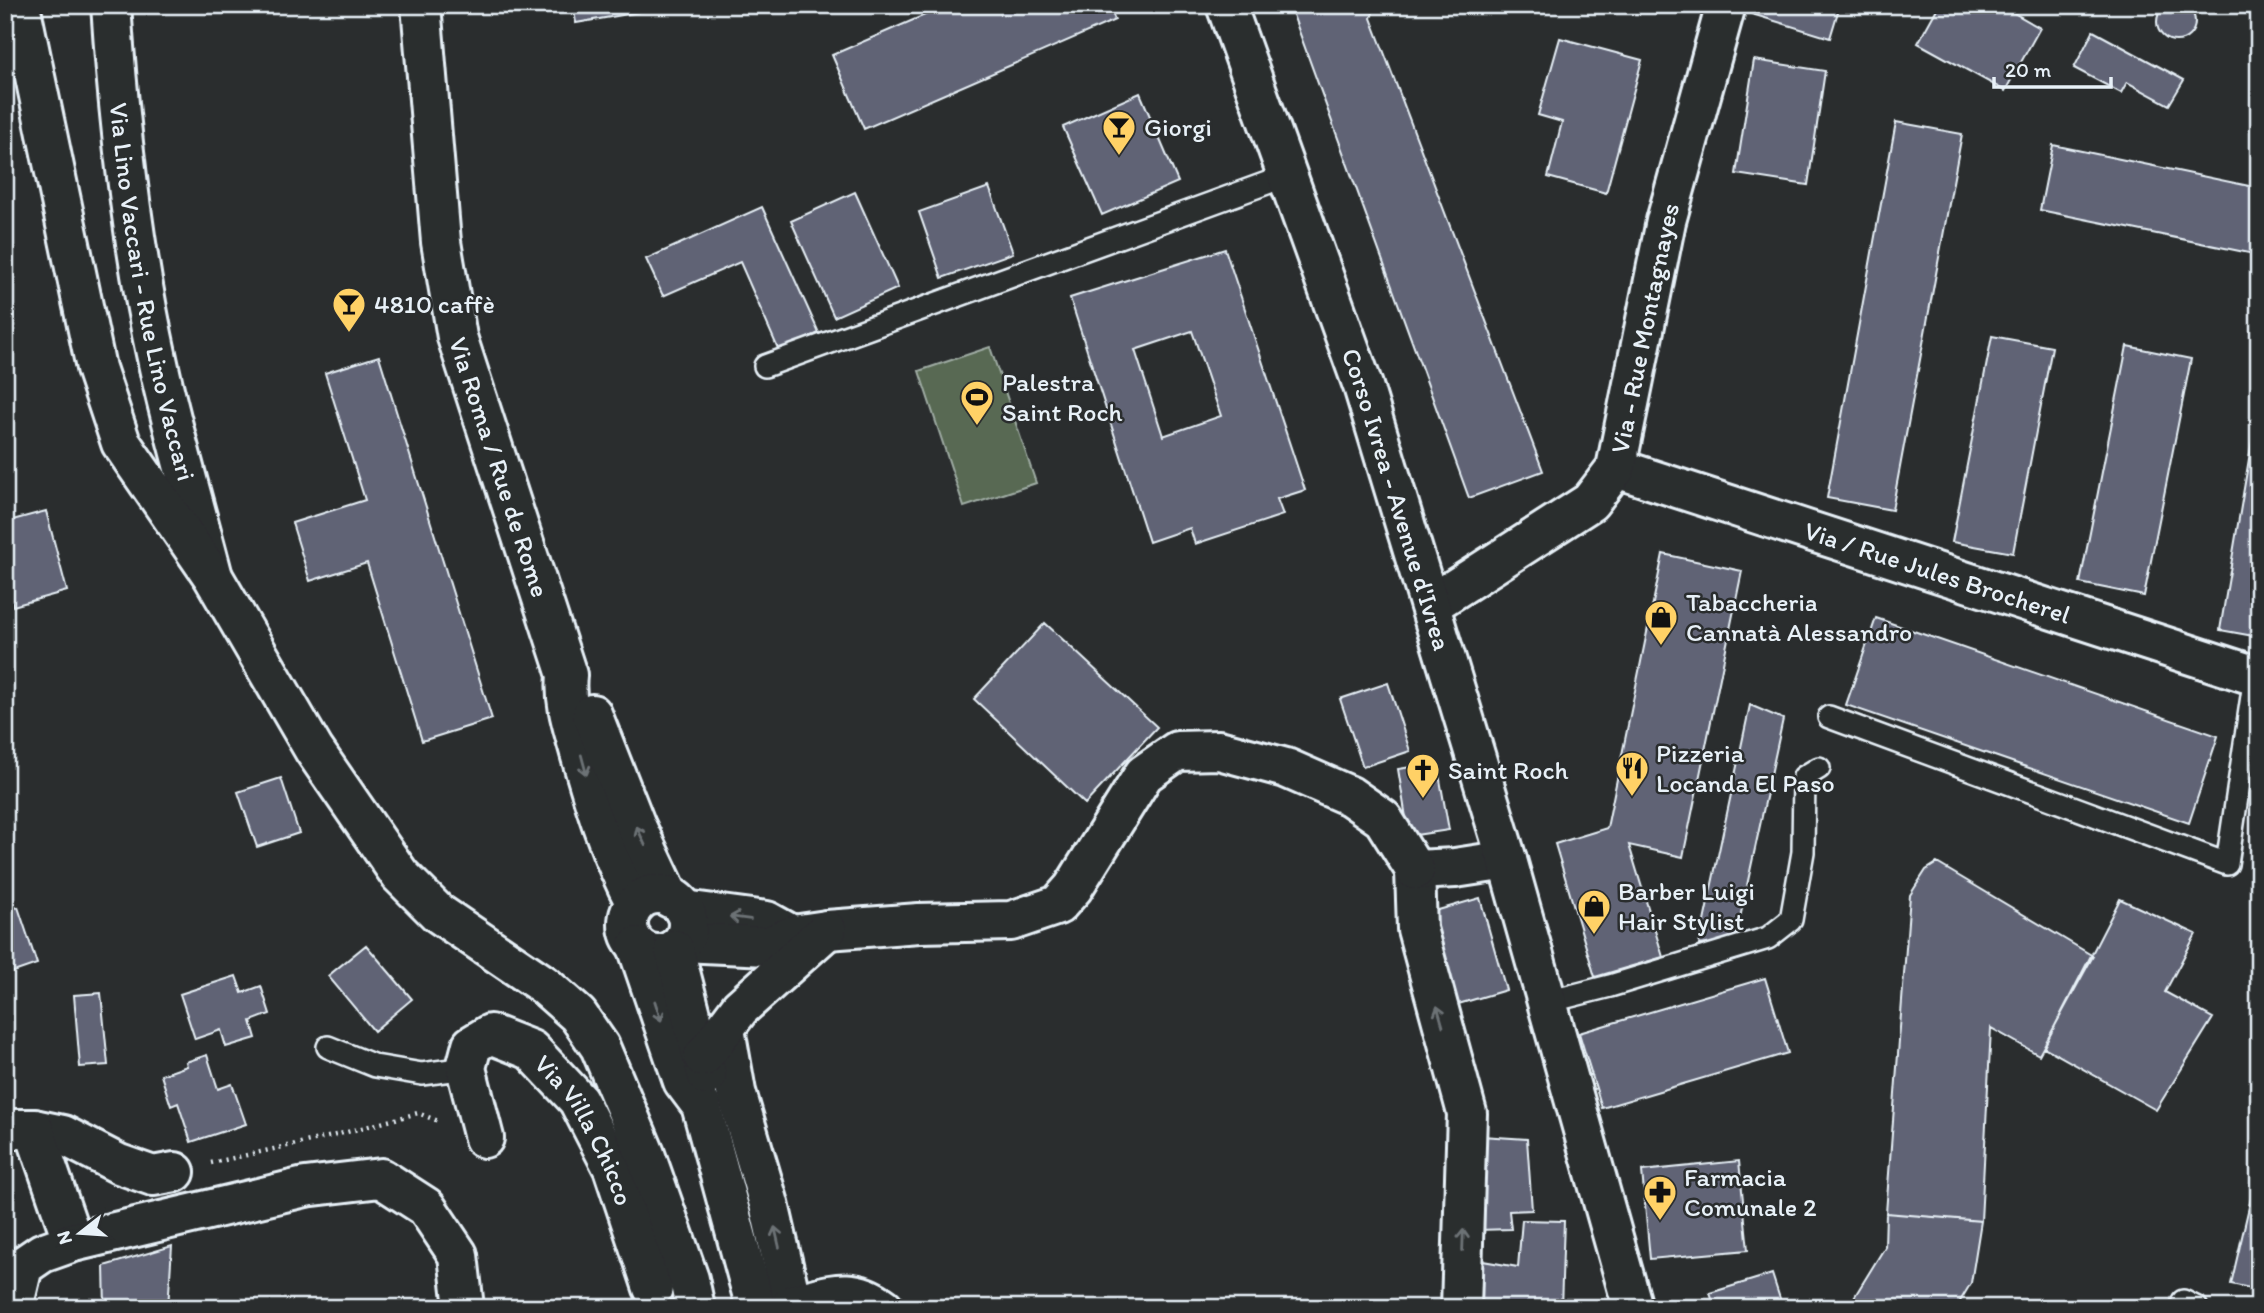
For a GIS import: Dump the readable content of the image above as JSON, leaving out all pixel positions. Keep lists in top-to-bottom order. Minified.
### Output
{"streets":{"street":["Via Lino Vaccari - Rue Lino Vaccari","Via - Rue Montagnayes","Via Roma / Rue de Rome","Corso Ivrea - Avenue d'Ivrea","Via / Rue Jules Brocherel","Via Villa Chicco"]},"crossings":[["Via - Rue Montagnayes","Corso Ivrea - Avenue d'Ivrea"],["Via - Rue Montagnayes","Via / Rue Jules Brocherel"]],"places":{"bar":["Giorgi","4810 caffè"],"sports":["Palestra Saint Roch"],"shop":["Tabaccheria Cannatà Alessandro","Barber Luigi Hair Stylist"],"restaurant":["Pizzeria Locanda El Paso"],"church":["Saint Roch"],"pharmacy":["Farmacia Comunale 2"]},"scale_bar":"20 m","north":"left"}
